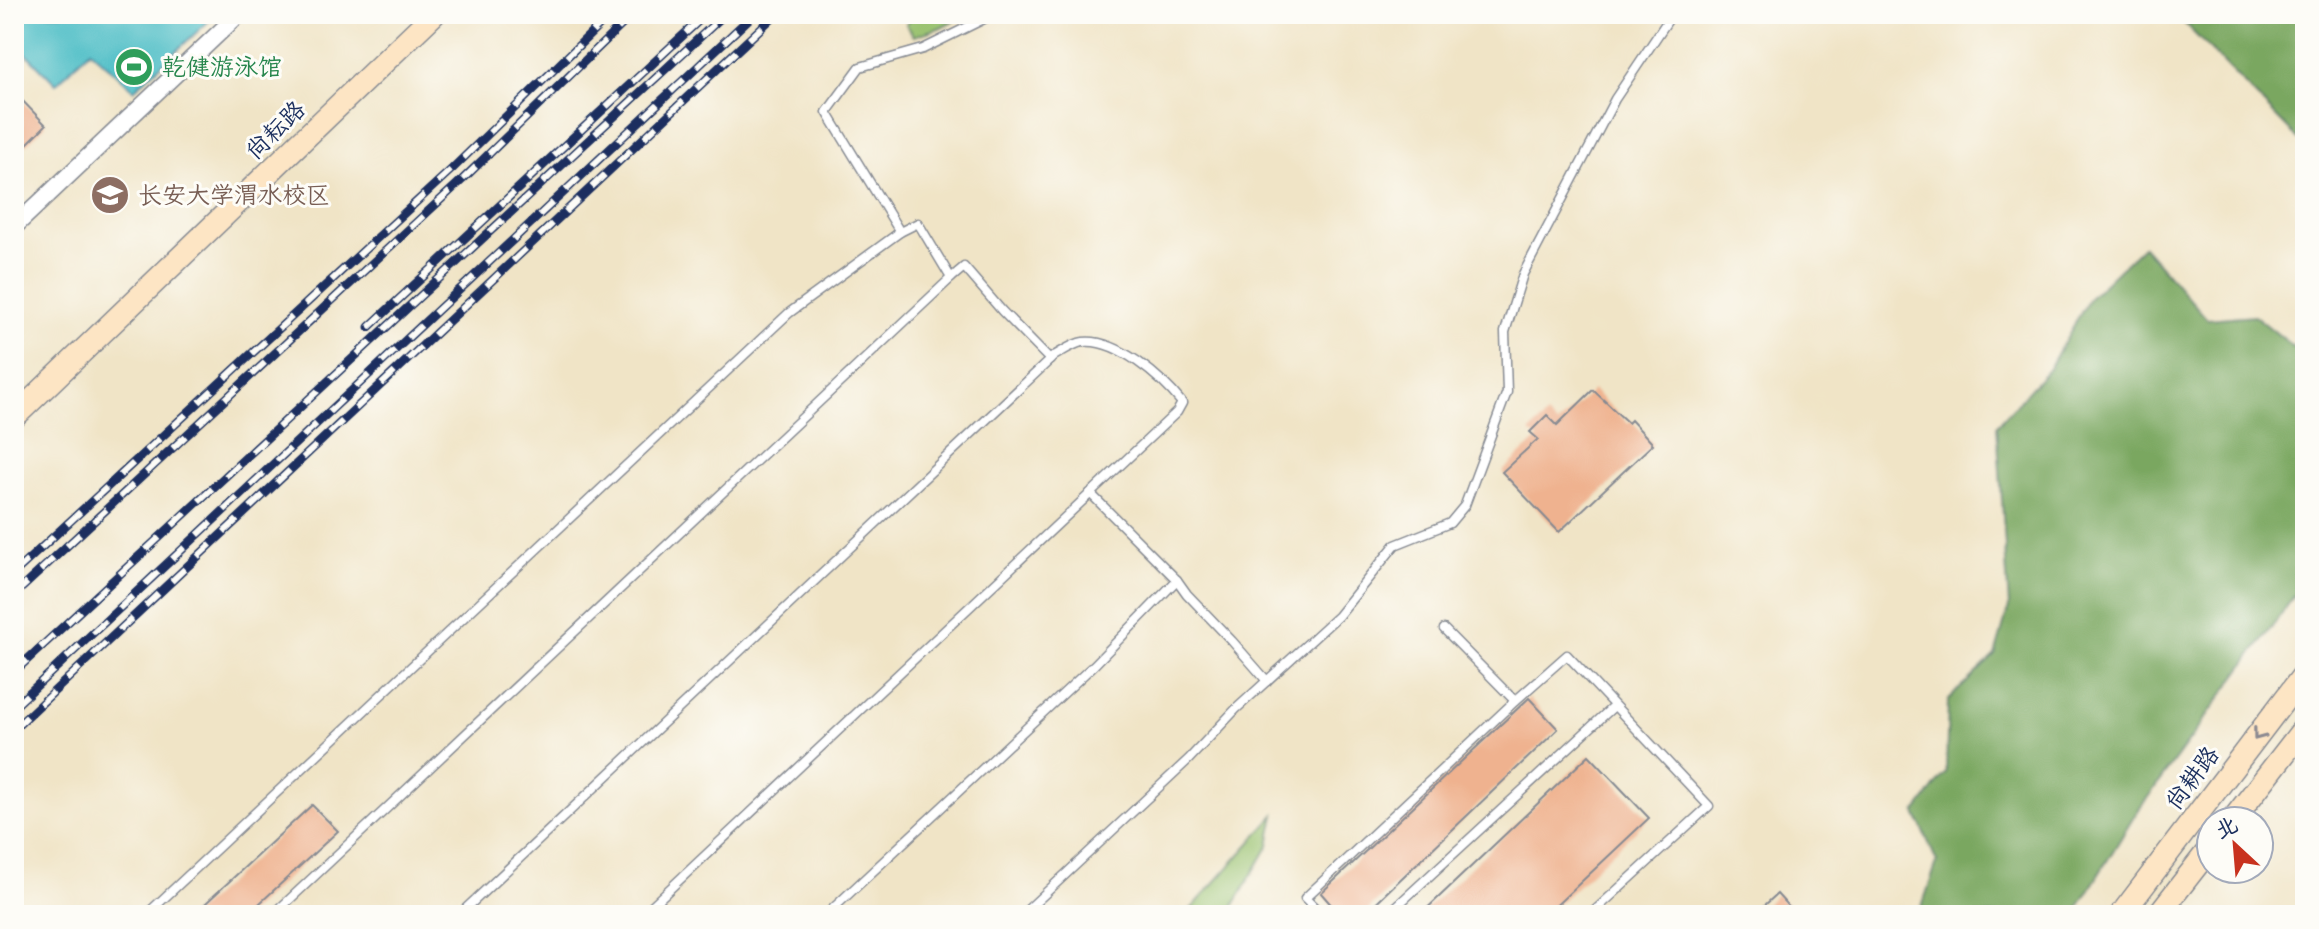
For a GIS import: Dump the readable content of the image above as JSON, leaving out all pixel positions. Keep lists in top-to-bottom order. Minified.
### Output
{"streets":{"street":["尚耘路","尚耕路"]},"places":{"sports":["乾健游泳馆"],"school or university":["长安大学渭水校区"]},"north":"top left"}
